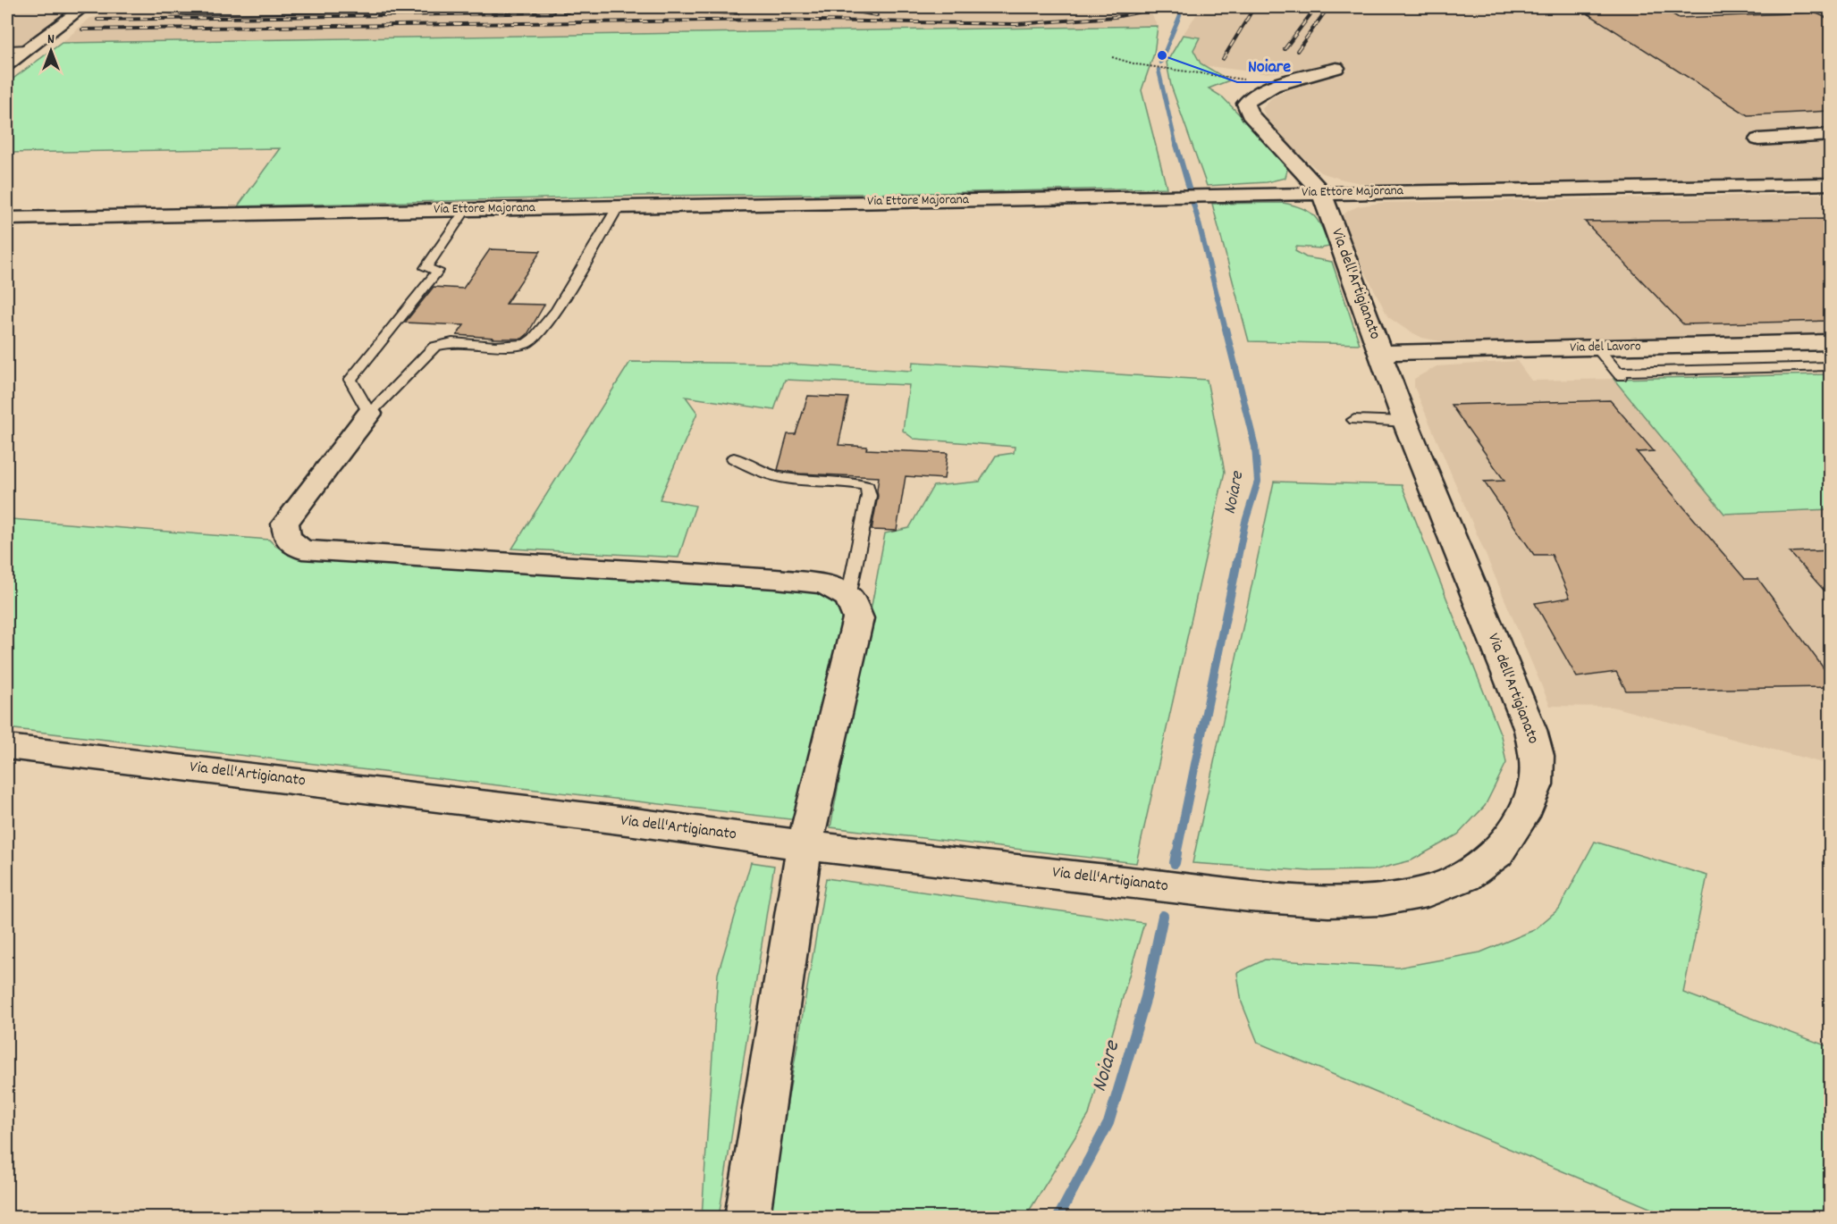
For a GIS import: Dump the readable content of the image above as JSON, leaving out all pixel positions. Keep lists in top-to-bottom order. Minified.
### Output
{"streets":{"street":["Via Ettore Majorana","Via dell'Artigianato","Via del Lavoro"]},"crossings":[["Via Ettore Majorana","Via dell'Artigianato"],["Via dell'Artigianato","Via del Lavoro"]],"water":["Noiare"],"places":["Noiare"],"north":"top"}
